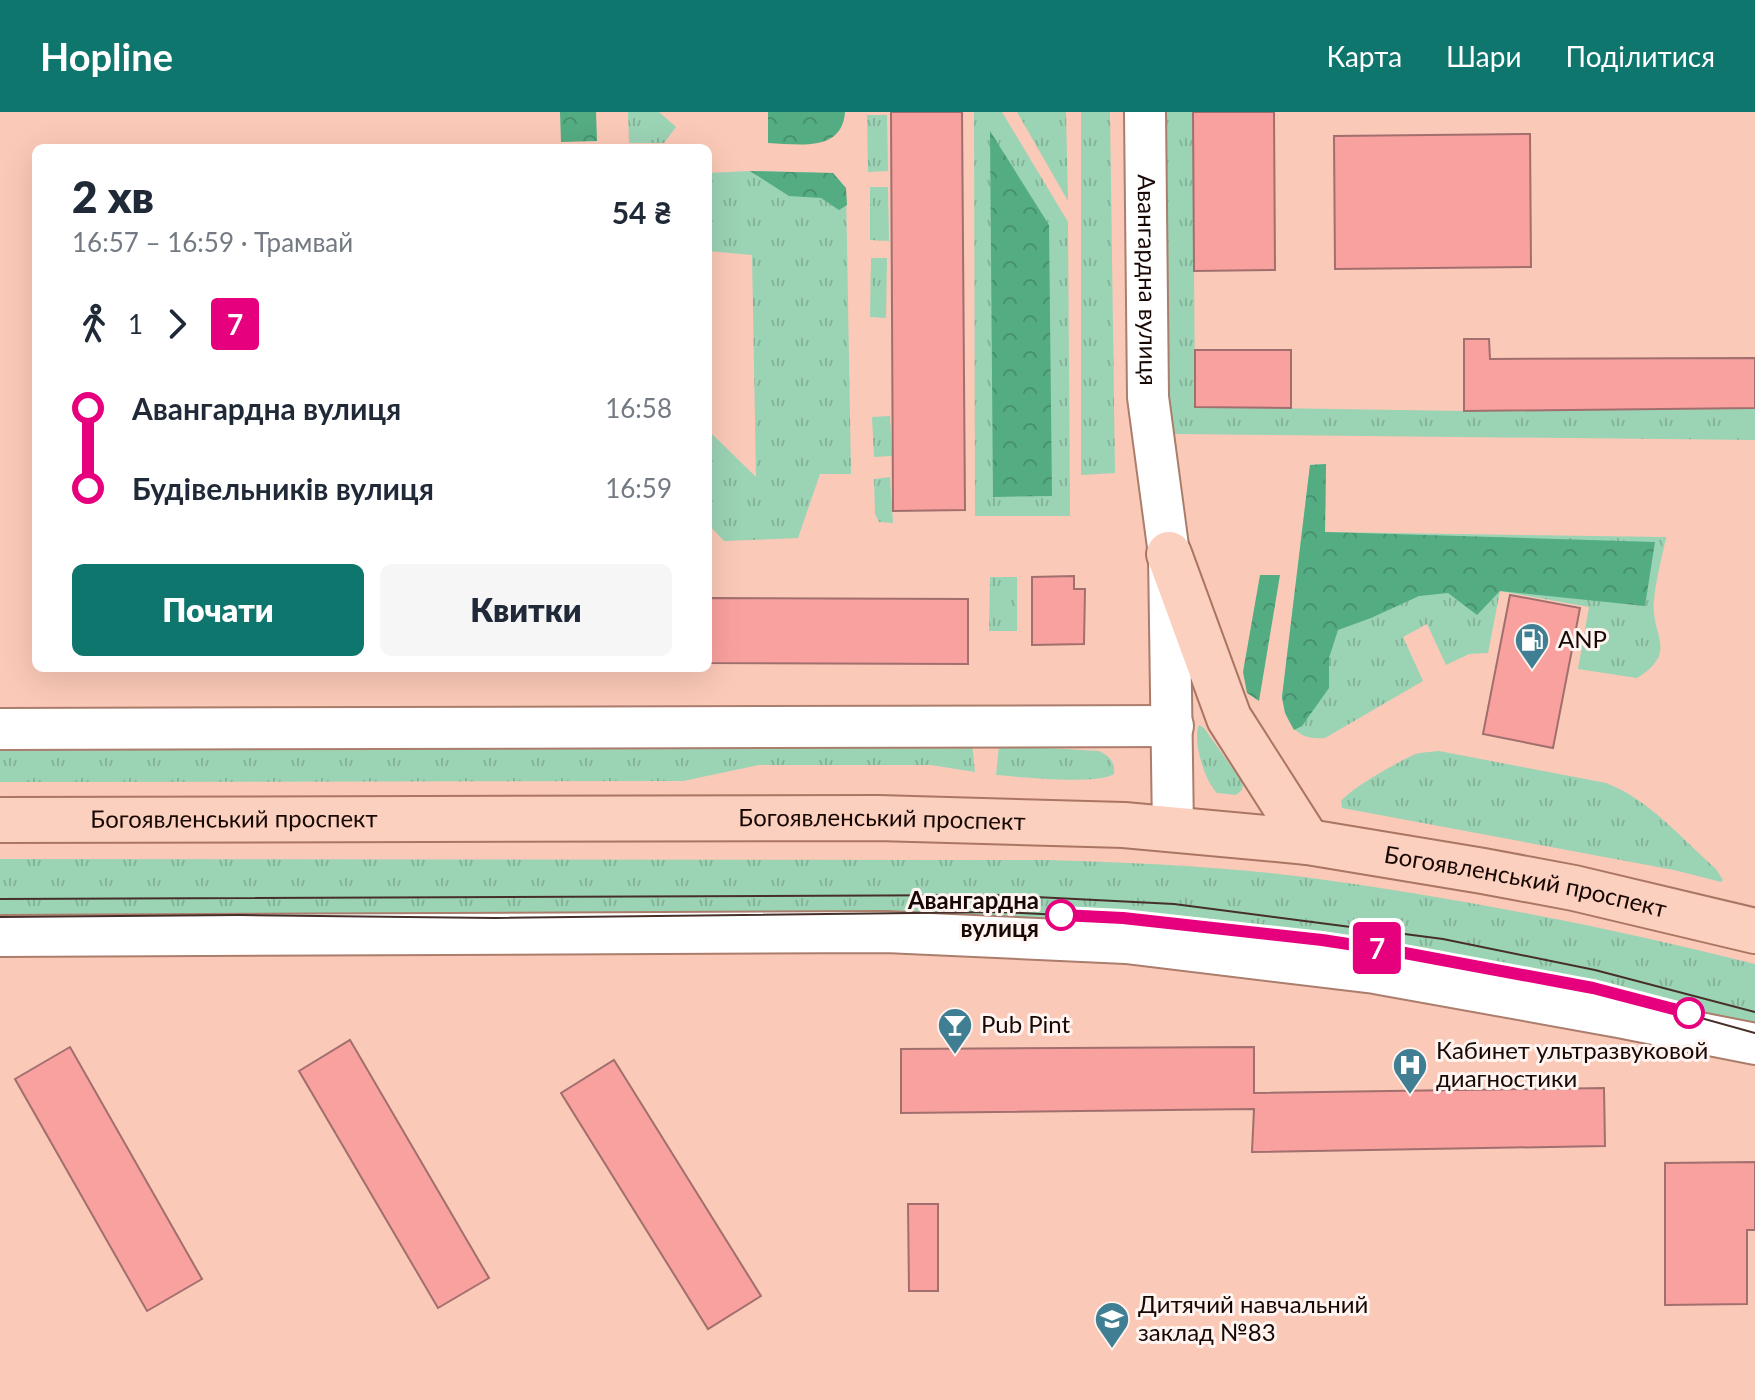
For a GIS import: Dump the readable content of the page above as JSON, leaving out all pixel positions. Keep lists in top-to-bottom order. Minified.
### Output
{"streets":{"main road":["Богоявленський проспект"],"street":["Авангардна вулиця"]},"crossings":[["Авангардна вулиця","Богоявленський проспект"]],"places":{"fuel station":["ANP"],"other":["Авангардна вулиця"],"bar":["Pub Pint"],"hospital":["Кабинет ультразвуковой диагностики"],"school or university":["Дитячий навчальний заклад №83"]},"lines":["tram line 7"],"page":{"header":"Hopline","nav":["Карта","Шари","Поділитися"],"on_map":"7","heading":["2 хв","16:57 – 16:59 · Трамвай","54 ₴"],"legs":["1","7"],"list":[{"name":"Авангардна вулиця","value":"16:58"},{"name":"Будівельників вулиця","value":"16:59"}],"buttons":["Почати","Квитки"]}}
